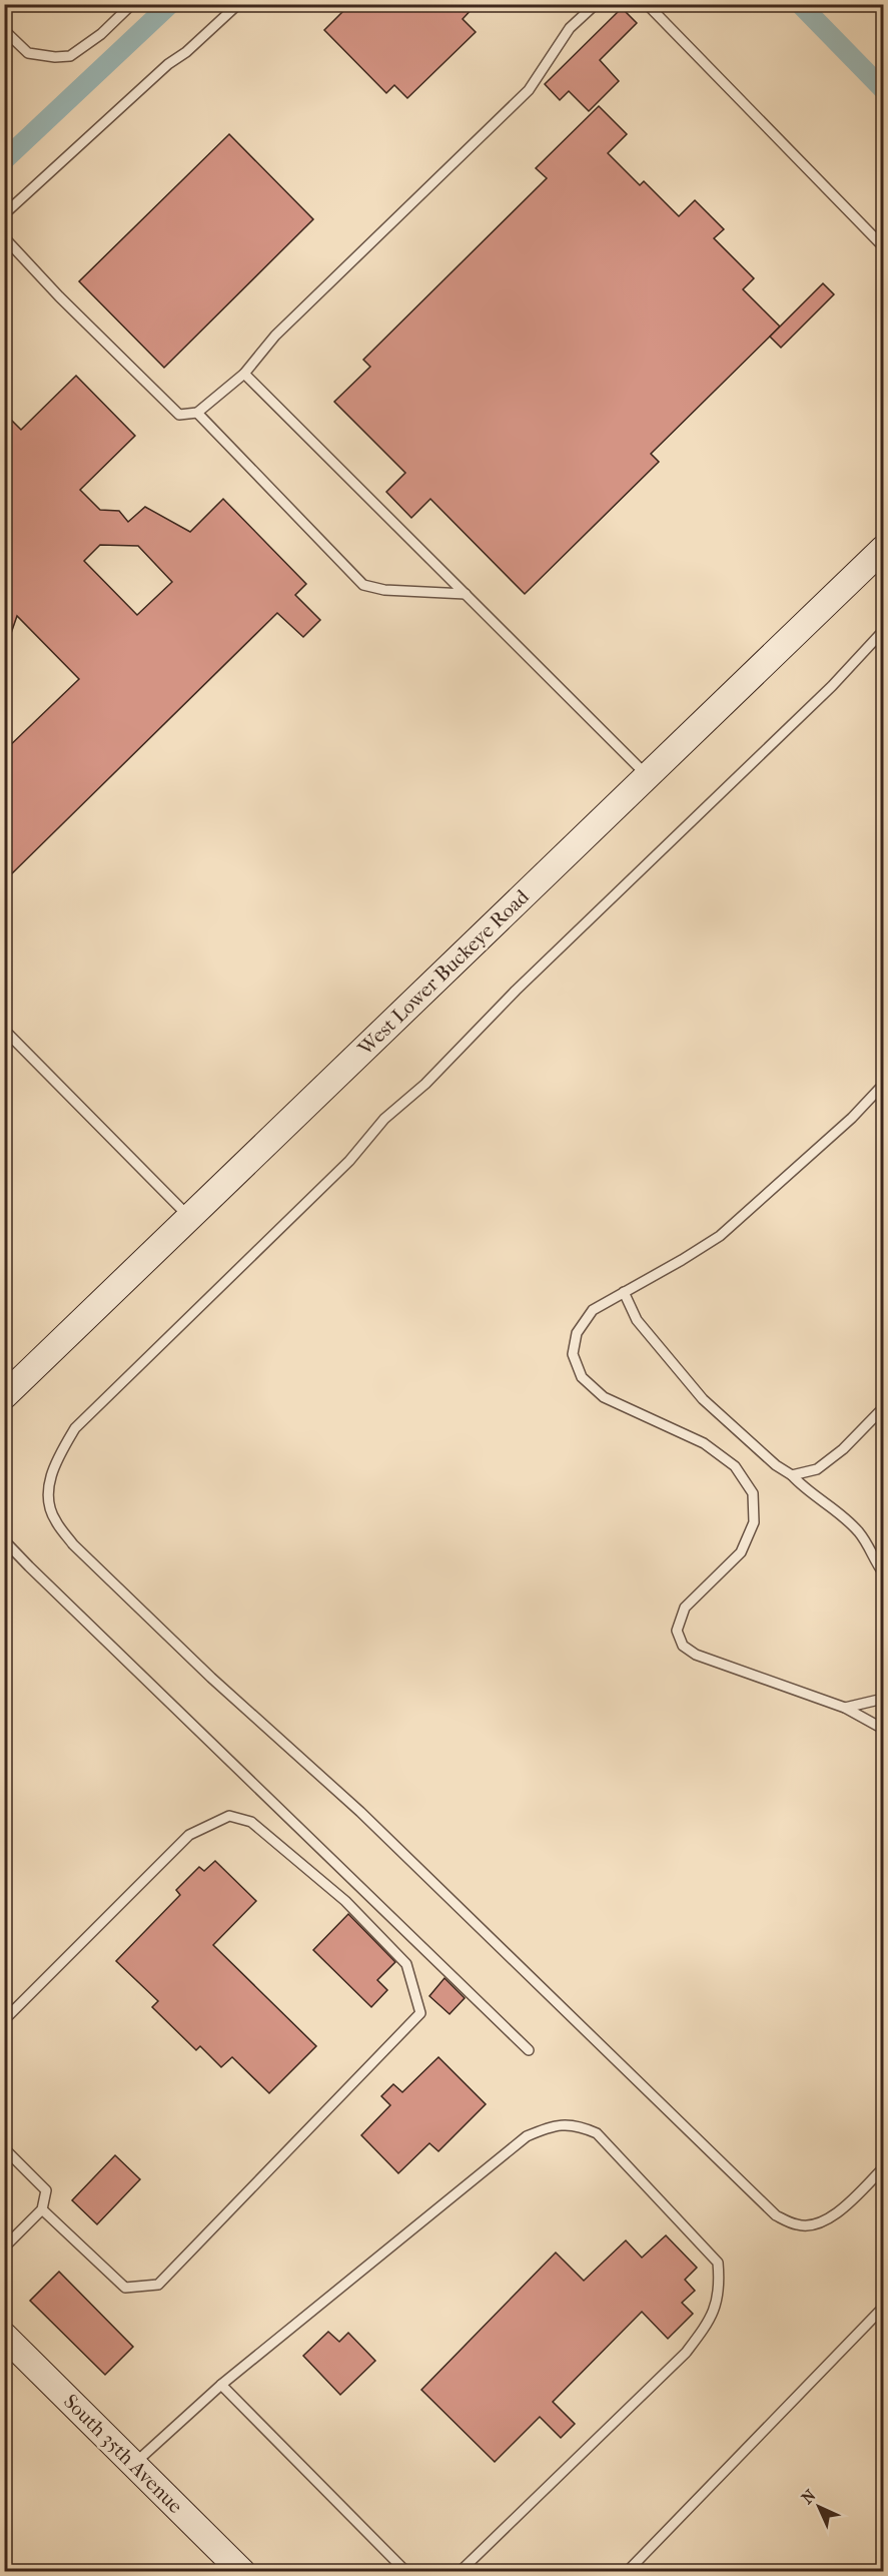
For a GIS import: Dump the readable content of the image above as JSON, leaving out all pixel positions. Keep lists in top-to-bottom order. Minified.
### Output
{"streets":{"main road":["West Lower Buckeye Road","South 35th Avenue"]},"north":"top left"}
